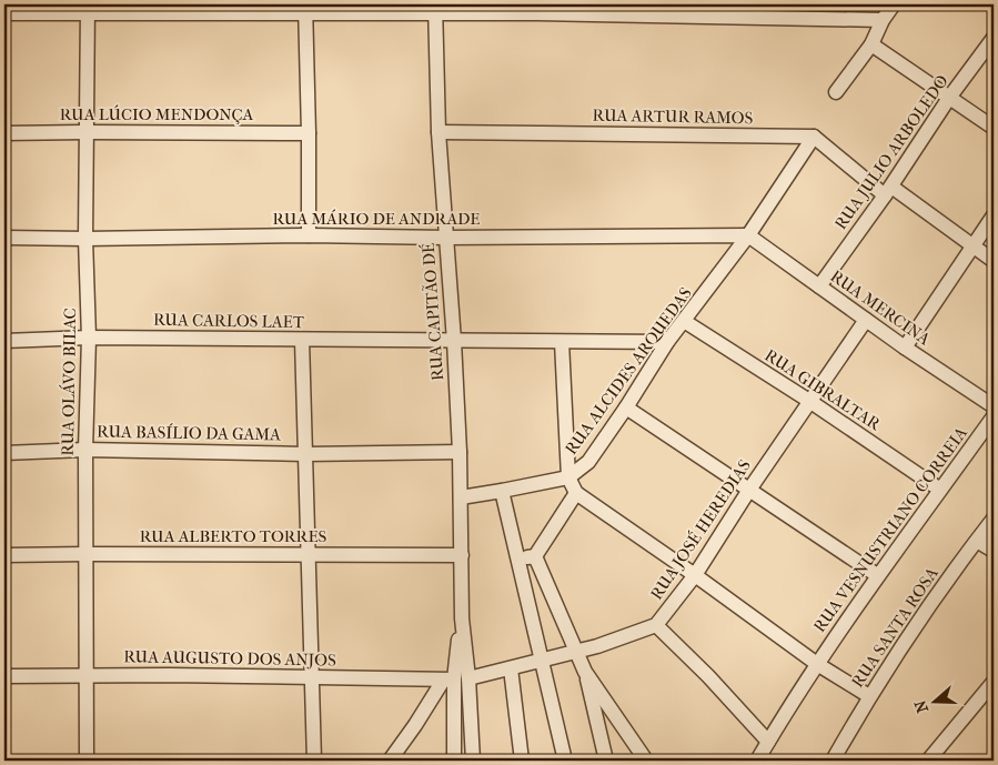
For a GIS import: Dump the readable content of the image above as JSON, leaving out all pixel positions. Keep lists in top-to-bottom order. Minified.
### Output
{"streets":{"street":["RUA LÚCIO MENDONÇA","RUA ARTUR RAMOS","RUA JULIO ARBOLEDO","RUA MÁRIO DE ANDRADE","RUA MERCINA","RUA CAPITÃO DÉ","RUA CARLOS LAET","RUA ALCIDES ARQUEDAS","RUA OLÁVO BILAC","RUA GIBRALTAR","RUA BASÍLIO DA GAMA","RUA JOSÉ HEREDIAS","RUA VESNUSTRIANO CORREIA","RUA ALBERTO TORRES","RUA SANTA ROSA","RUA AUGUSTO DOS ANJOS"]},"crossings":[["RUA LÚCIO MENDONÇA","RUA OLÁVO BILAC"],["RUA ARTUR RAMOS","RUA CAPITÃO DÉ"],["RUA ARTUR RAMOS","RUA ALCIDES ARQUEDAS"],["RUA JULIO ARBOLEDO","RUA MERCINA"],["RUA MÁRIO DE ANDRADE","RUA MERCINA"],["RUA MÁRIO DE ANDRADE","RUA CAPITÃO DÉ"],["RUA MÁRIO DE ANDRADE","RUA ALCIDES ARQUEDAS"],["RUA MÁRIO DE ANDRADE","RUA OLÁVO BILAC"],["RUA MERCINA","RUA ALCIDES ARQUEDAS"],["RUA MERCINA","RUA JOSÉ HEREDIAS"],["RUA CAPITÃO DÉ","RUA CARLOS LAET"],["RUA CAPITÃO DÉ","RUA ALCIDES ARQUEDAS"],["RUA CAPITÃO DÉ","RUA BASÍLIO DA GAMA"],["RUA CAPITÃO DÉ","RUA JOSÉ HEREDIAS"],["RUA CAPITÃO DÉ","RUA ALBERTO TORRES"],["RUA CAPITÃO DÉ","RUA AUGUSTO DOS ANJOS"],["RUA CARLOS LAET","RUA ALCIDES ARQUEDAS"],["RUA CARLOS LAET","RUA OLÁVO BILAC"],["RUA ALCIDES ARQUEDAS","RUA GIBRALTAR"],["RUA OLÁVO BILAC","RUA BASÍLIO DA GAMA"],["RUA OLÁVO BILAC","RUA ALBERTO TORRES"],["RUA OLÁVO BILAC","RUA AUGUSTO DOS ANJOS"],["RUA GIBRALTAR","RUA JOSÉ HEREDIAS"],["RUA GIBRALTAR","RUA VESNUSTRIANO CORREIA"]],"north":"left"}
